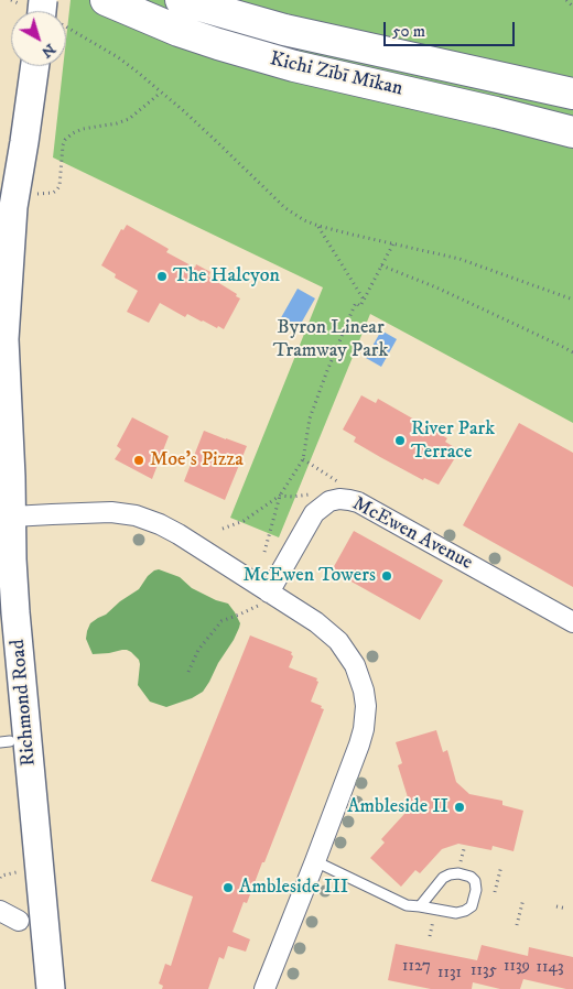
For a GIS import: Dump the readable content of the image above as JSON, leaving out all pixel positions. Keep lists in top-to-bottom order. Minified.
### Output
{"streets":{"highway":["Kichi Zībī Mīkan"],"main road":["Richmond Road"],"street":["McEwen Avenue"]},"parks":["Byron Linear Tramway Park"],"places":["The Halcyon","River Park Terrace","Moe's Pizza","McEwen Towers","Ambleside II","Ambleside III"],"house_numbers":["1127","1139","1143","1135","1131"],"scale_bar":"50 m","north":"bottom right"}
